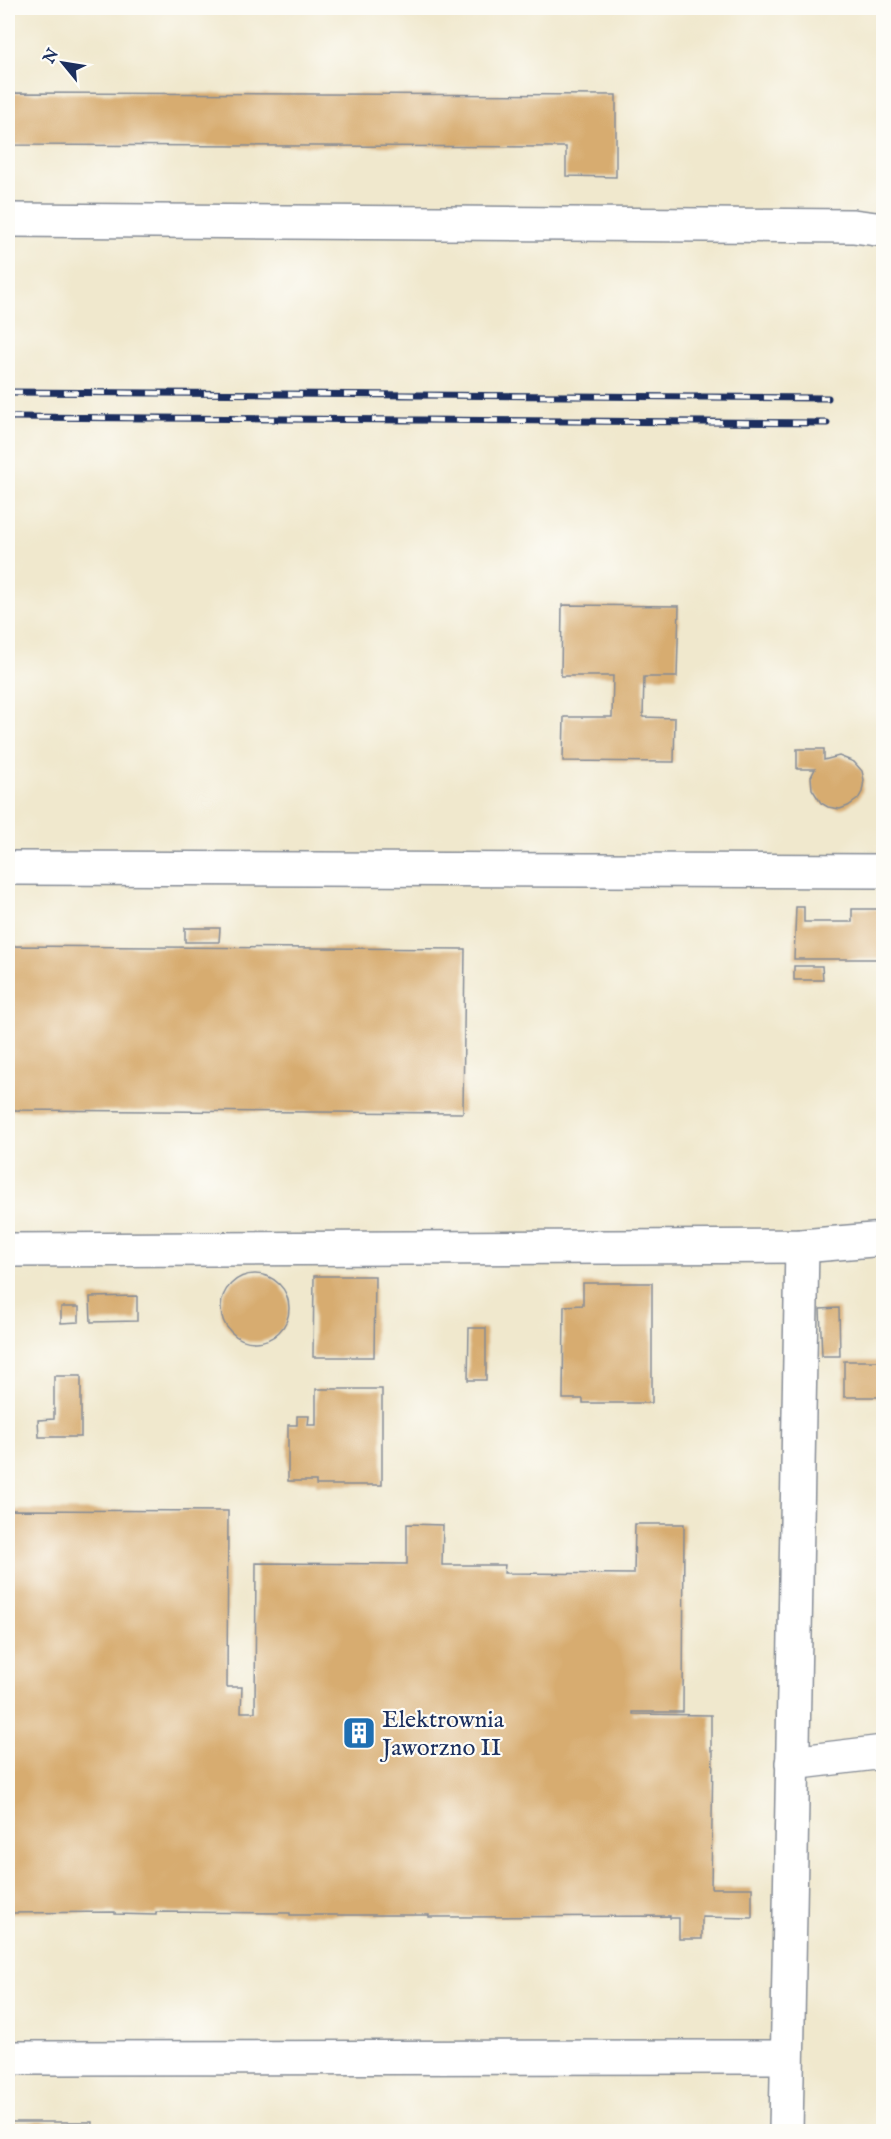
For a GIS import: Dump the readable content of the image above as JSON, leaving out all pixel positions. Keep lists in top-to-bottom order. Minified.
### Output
{"places":{"building":["Elektrownia Jaworzno II"]},"north":"top left"}
